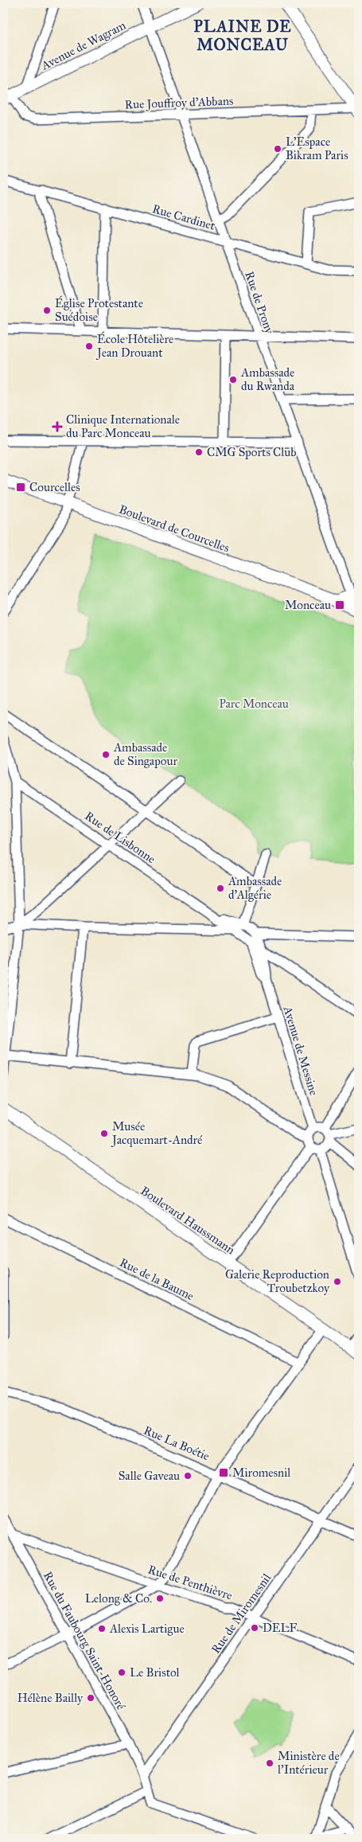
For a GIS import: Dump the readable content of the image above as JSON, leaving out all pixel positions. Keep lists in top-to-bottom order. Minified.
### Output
{"streets":{"main road":["Avenue de Wagram","Boulevard de Courcelles","Boulevard Haussmann"],"street":["Rue Jouffroy d'Abbans","Rue Cardinet","Rue de Prony","Rue de Lisbonne","Avenue de Messine","Rue de la Baume","Rue La Boétie","Rue de Penthièvre","Rue de Miromesnil","Rue du Faubourg Saint-Honoré"]},"crossings":[["Avenue de Wagram","Rue Jouffroy d'Abbans"],["Avenue de Wagram","Rue de Prony"],["Rue Jouffroy d'Abbans","Rue de Prony"],["Rue Cardinet","Rue de Prony"],["Rue de Prony","Boulevard de Courcelles"],["Rue de Lisbonne","Avenue de Messine"],["Rue La Boétie","Rue de Miromesnil"],["Rue de Penthièvre","Rue de Miromesnil"],["Rue de Penthièvre","Rue du Faubourg Saint-Honoré"],["Rue de Miromesnil","Rue du Faubourg Saint-Honoré"]],"districts":["PLAINE DE MONCEAU"],"parks":["Parc Monceau"],"places":{"other":["L'Espace Bikram Paris","Église Protestante Suédoise","École Hôtelière Jean Drouant","Ambassade du Rwanda","CMG Sports Club","Ambassade de Singapour","Ambassade d'Algérie","Musée Jacquemart-André","Galerie Reproduction Troubetzkoy","Salle Gaveau","Lelong & Co.","DELF","Alexis Lartigue","Le Bristol","Hélène Bailly","Ministère de l'Intérieur"],"health":["Clinique Internationale du Parc Monceau"],"transit":["Courcelles","Monceau","Miromesnil"]}}
